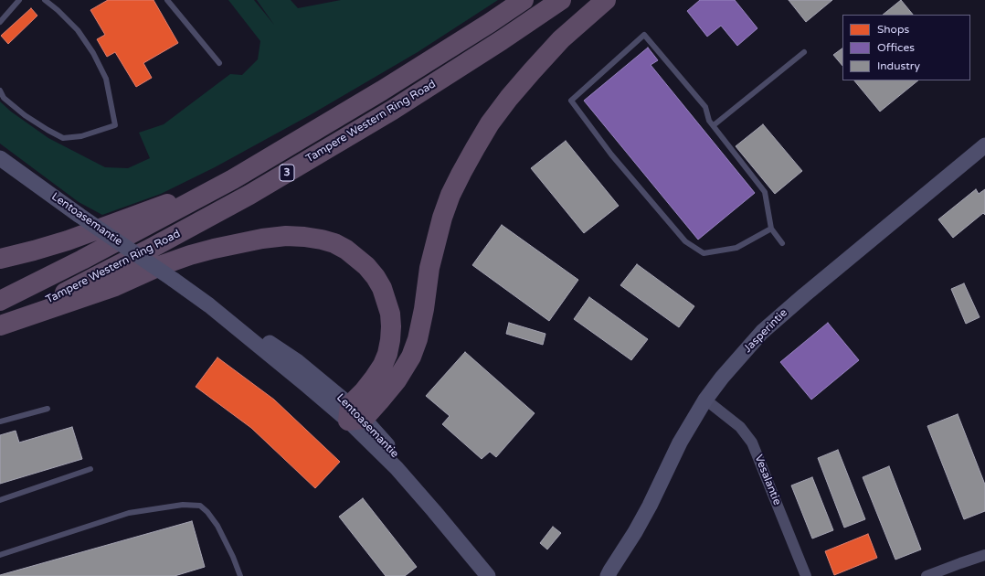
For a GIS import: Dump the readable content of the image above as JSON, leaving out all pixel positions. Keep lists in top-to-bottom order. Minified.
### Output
{"streets":{"highway":["Tampere Western Ring Road","3"],"main road":["Lentoasemantie","Jasperintie"],"street":["Vesalantie"]},"crossings":[["Jasperintie","Vesalantie"]],"legend":["Shops","Offices","Industry"]}
